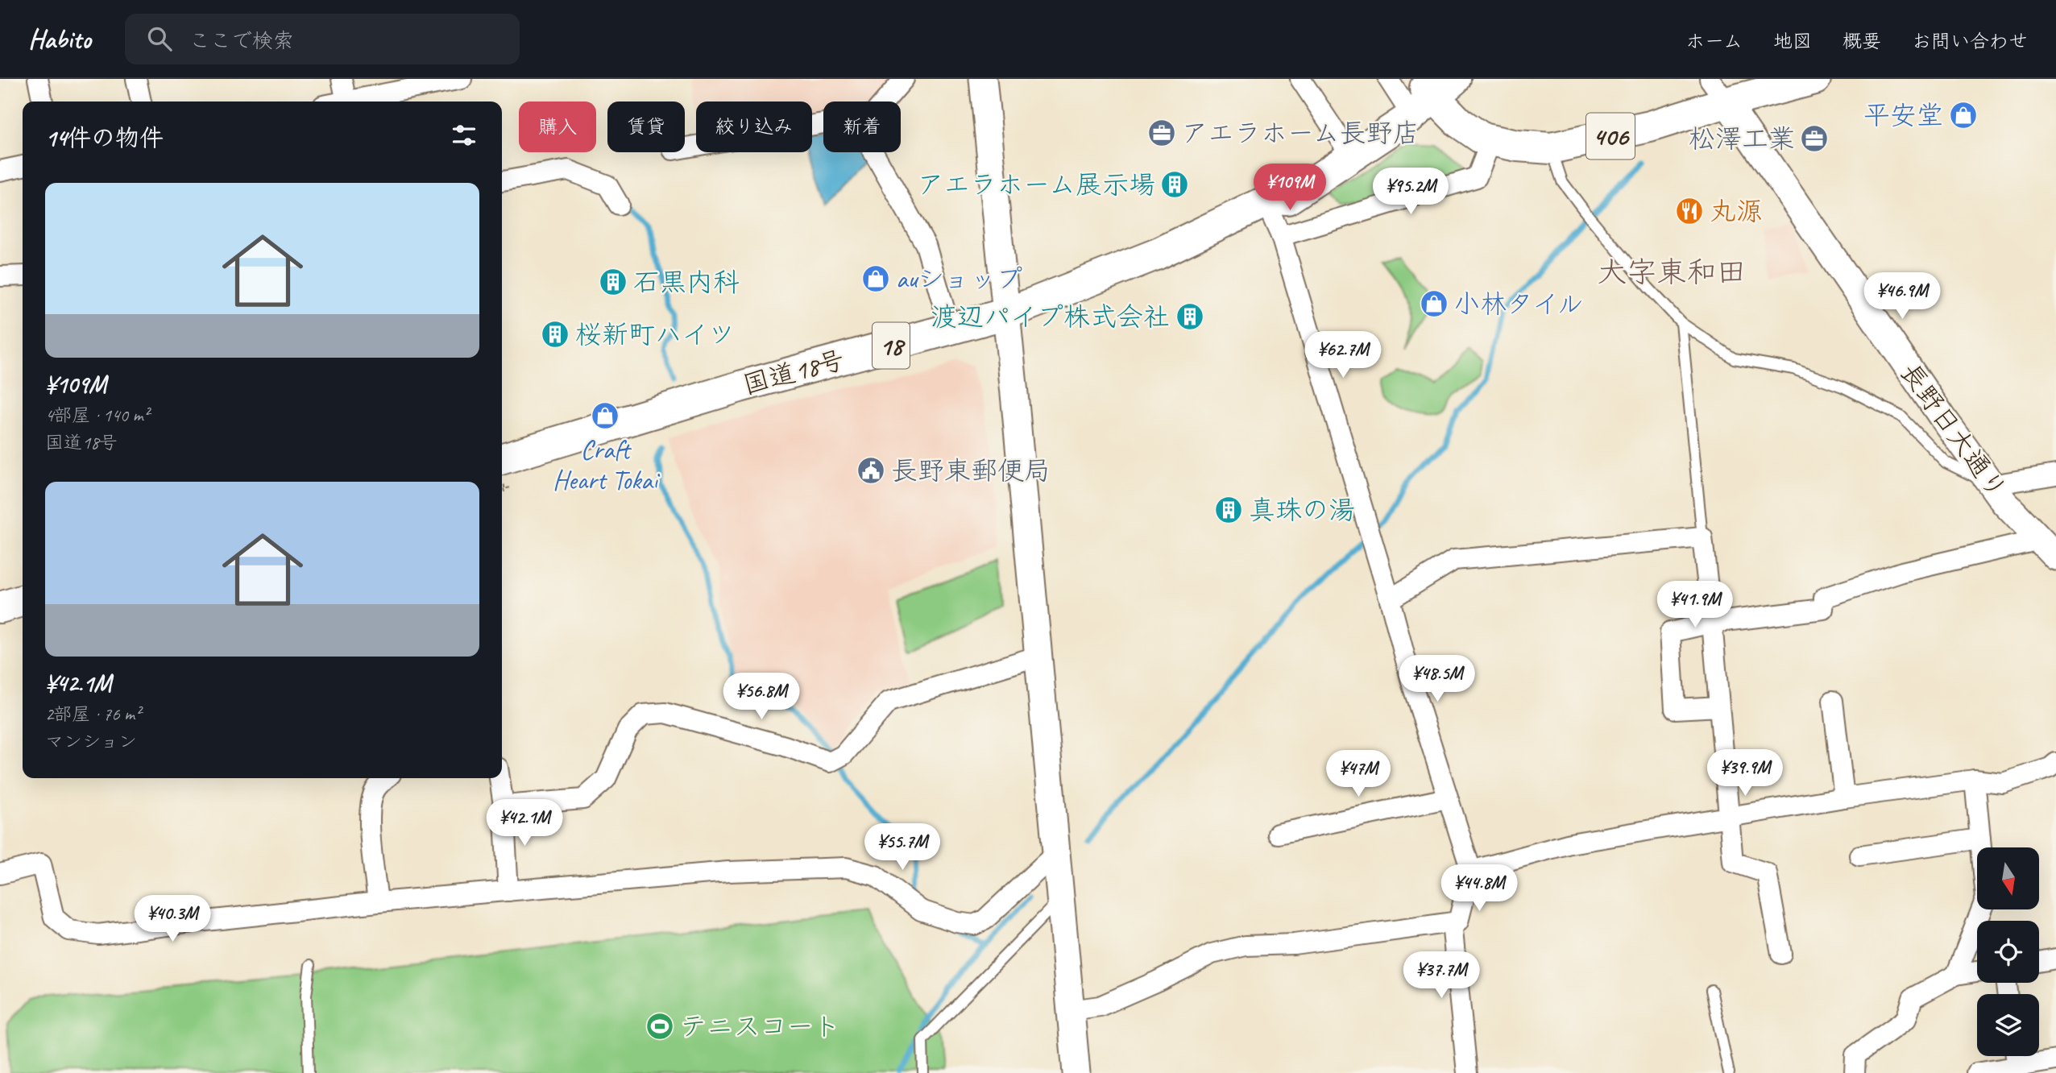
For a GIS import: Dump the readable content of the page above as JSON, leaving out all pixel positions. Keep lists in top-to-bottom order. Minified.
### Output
{"streets":{"highway":["406","18","国道18号"],"street":["長野日大通り"]},"crossings":[["406","国道18号"],["406","長野日大通り"]],"districts":["大字東和田"],"places":{"shop":["平安堂","auショップ","小林タイル","Craft Heart Tokai"],"office":["アエラホーム長野店","松澤工業"],"building":["アエラホーム展示場","石黒内科","渡辺パイプ株式会社","桜新町ハイツ","真珠の湯"],"restaurant":["丸源"],"public building":["長野東郵便局"],"sports":["テニスコート"]},"north":"bottom","page":{"header":"Habito","search":"ここで検索","nav":["ホーム","地図","概要","お問い合わせ"],"chip":["購入","賃貸","絞り込み","新着"],"heading":"14件の物件","price":["¥109M","¥95.2M","¥46.9M","¥62.7M","¥41.9M","¥48.5M","¥56.8M","¥39.9M","¥47M","¥42.1M","¥55.7M","¥44.8M","¥40.3M","¥37.7M"],"list":[{"name":"¥109M","note":"4部屋 · 140 m² · 国道18号"},{"name":"¥42.1M","note":"2部屋 · 76 m² · マンション"}]}}
